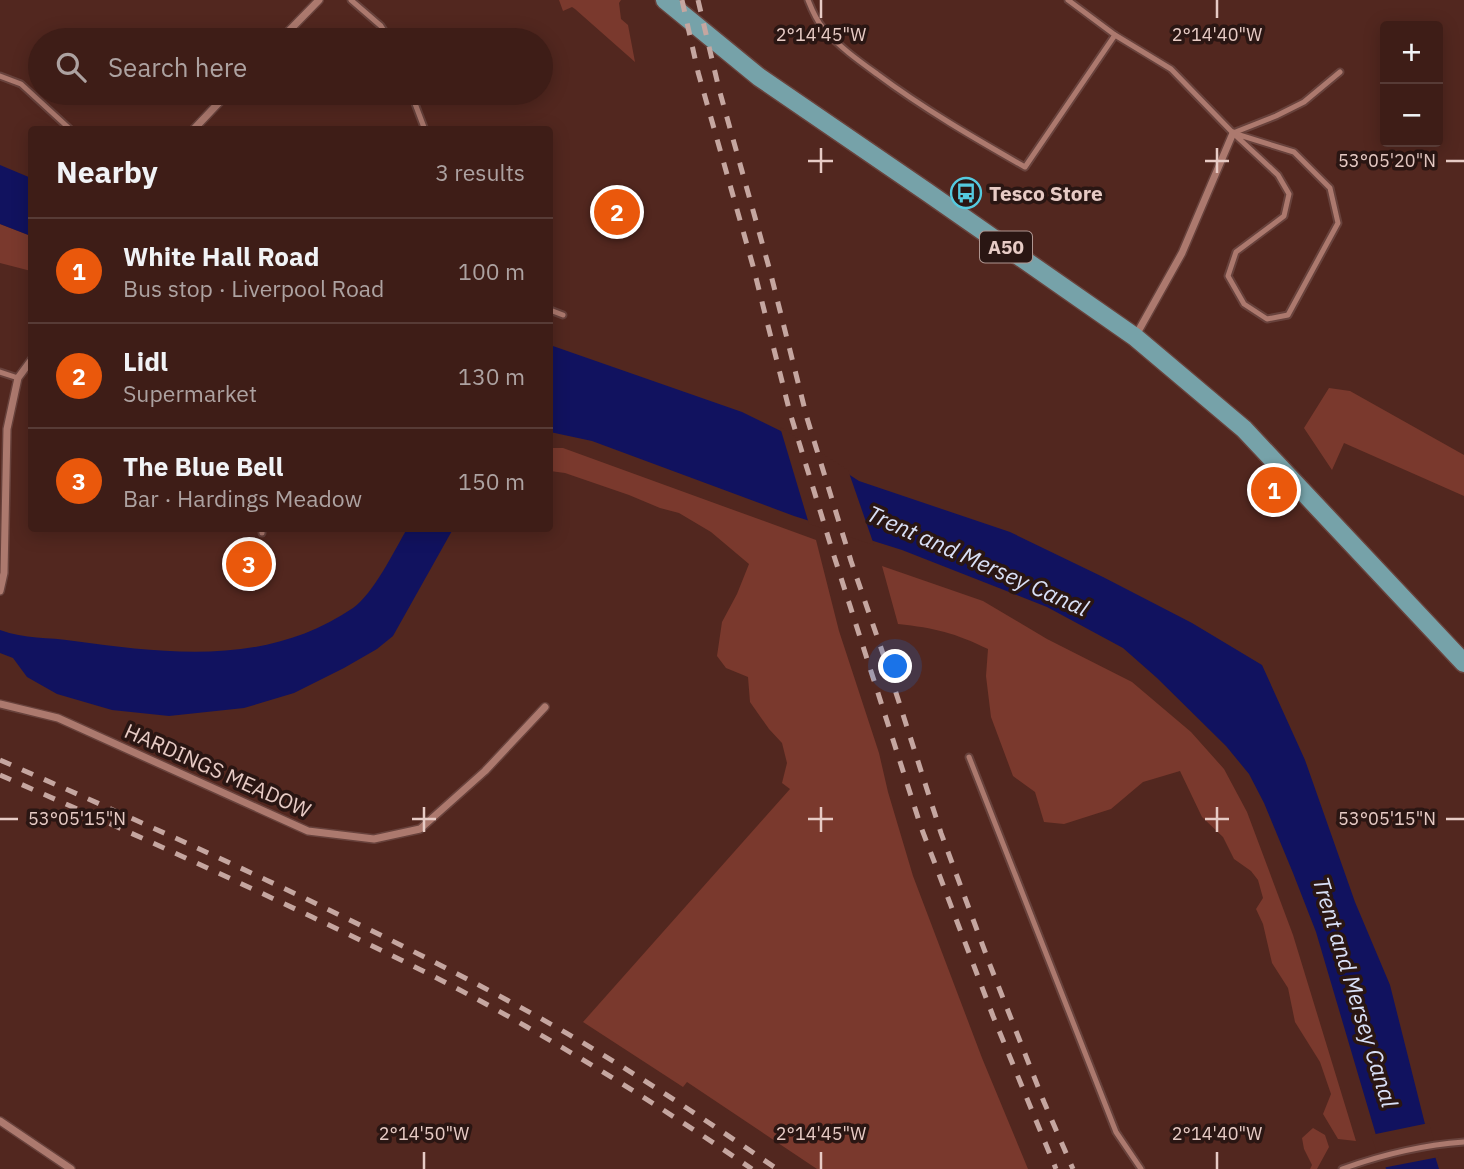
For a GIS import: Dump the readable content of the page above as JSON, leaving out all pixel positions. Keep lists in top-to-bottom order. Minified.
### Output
{"streets":{"main road":["A50"],"street":["HARDINGS MEADOW"]},"water":["Trent and Mersey Canal"],"places":{"bus stop":["Tesco Store"]},"page":{"map_buttons":["+","−"],"search":"Search here","heading":["Nearby","3 results"],"pins":["2","1","3"],"list":[{"mark":"1","name":"White Hall Road","note":"Bus stop · Liverpool Road","value":"100 m"},{"mark":"2","name":"Lidl","note":"Supermarket","value":"130 m"},{"mark":"3","name":"The Blue Bell","note":"Bar · Hardings Meadow","value":"150 m"}]},"coordinates":["2°14'45\"W","2°14'40\"W","53°05'20\"N","53°05'15\"N","2°14'50\"W"]}
